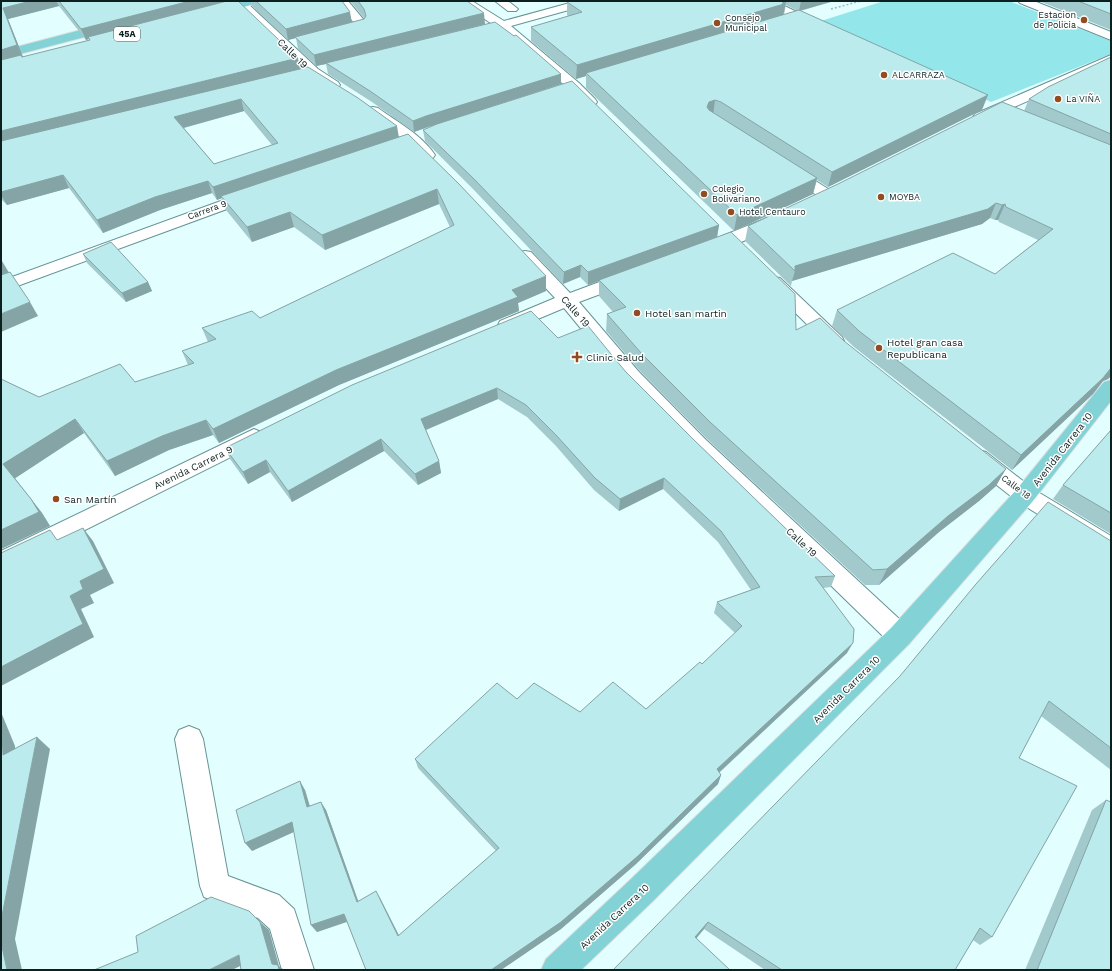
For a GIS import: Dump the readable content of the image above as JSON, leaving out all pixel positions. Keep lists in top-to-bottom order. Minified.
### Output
{"streets":{"main road":["45A","Avenida Carrera 10"],"street":["Calle 19","Carrera 9","Avenida Carrera 9","Calle 18"]},"crossings":[["Calle 19","Avenida Carrera 10"],["Avenida Carrera 10","Calle 18"]],"places":{"other":["Estacion de Policia","Consejo Municipal","ALCARRAZA","La VIÑA","Colegio Bolivariano","MOYBA","Hotel Centauro","Hotel san martin","Hotel gran casa Republicana","San Martín"],"health":["Clinic Salud"]}}
